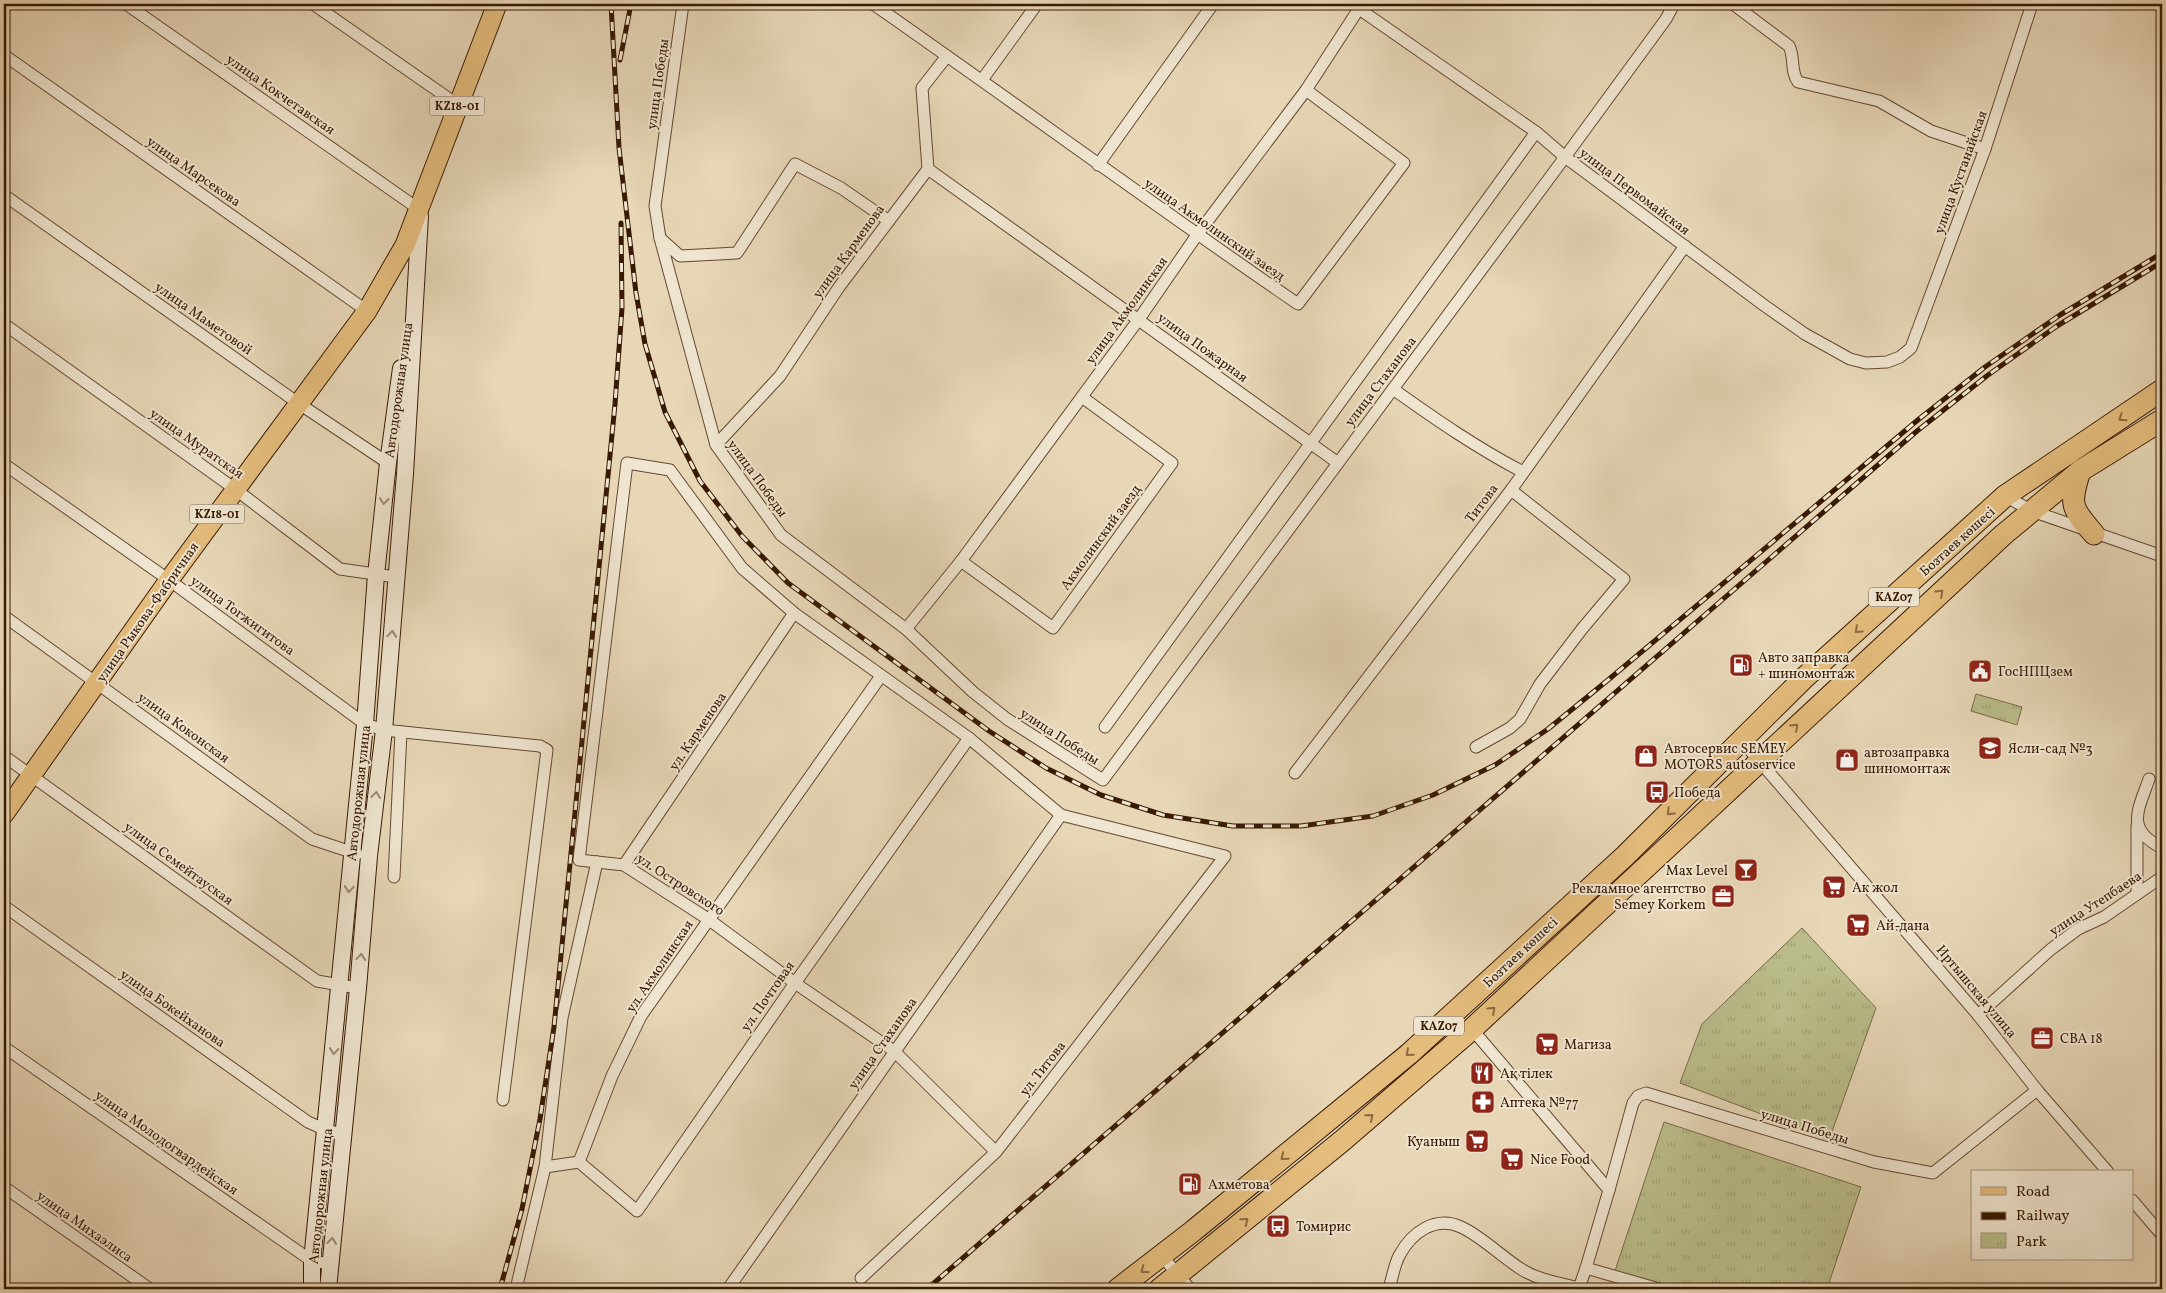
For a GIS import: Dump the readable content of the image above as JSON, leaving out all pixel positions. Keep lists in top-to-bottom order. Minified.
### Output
{"streets":{"highway":["Бозтаев көшесі","KAZ07"],"main road":["KZ18-01","Автодорожная улица","улица Рыкова-Фабричная"],"street":["улица Победы","улица Кокчетавская","улица Марсекова","улица Кустанайская","улица Первомайская","улица Акмолинский заезд","улица Карменова","улица Акмолинская","улица Маметовой","улица Пожарная","улица Стаханова","улица Муратская","Титова","Акмолинский заезд","улица Тогжигитова","улица Коконская","ул. Карменова","улица Семейтауская","ул. Островского","улица Утепбаева","ул. Акмолинская","Иртышская улица","ул. Почтовая","улица Бокейханова","ул. Титова","улица Молодогвардейская","улица Михаэлиса"]},"crossings":[["улица Победы","улица Карменова"],["улица Победы","улица Акмолинская"],["улица Победы","улица Стаханова"],["улица Победы","Иртышская улица"],["улица Кокчетавская","KZ18-01"],["улица Кокчетавская","Автодорожная улица"],["улица Кокчетавская","улица Рыкова-Фабричная"],["KZ18-01","Автодорожная улица"],["KZ18-01","улица Рыкова-Фабричная"],["улица Марсекова","улица Рыкова-Фабричная"],["улица Кустанайская","улица Первомайская"],["улица Первомайская","улица Акмолинская"],["улица Первомайская","улица Стаханова"],["улица Первомайская","Титова"],["улица Акмолинский заезд","улица Акмолинская"],["улица Карменова","улица Пожарная"],["улица Акмолинская","улица Пожарная"],["улица Акмолинская","Акмолинский заезд"],["улица Маметовой","Автодорожная улица"],["улица Маметовой","улица Рыкова-Фабричная"],["улица Пожарная","улица Стаханова"],["улица Стаханова","ул. Островского"],["улица Стаханова","ул. Титова"],["Автодорожная улица","улица Муратская"],["Автодорожная улица","улица Рыкова-Фабричная"],["Автодорожная улица","улица Тогжигитова"],["Автодорожная улица","улица Коконская"],["Автодорожная улица","улица Семейтауская"],["Автодорожная улица","улица Бокейханова"],["Автодорожная улица","улица Молодогвардейская"],["улица Муратская","улица Рыкова-Фабричная"],["Бозтаев көшесі","Иртышская улица"],["улица Рыкова-Фабричная","улица Тогжигитова"],["улица Рыкова-Фабричная","улица Коконская"],["улица Рыкова-Фабричная","улица Семейтауская"],["ул. Карменова","ул. Островского"],["ул. Островского","ул. Акмолинская"],["ул. Островского","ул. Почтовая"],["ул. Островского","ул. Титова"],["улица Утепбаева","Иртышская улица"],["ул. Акмолинская","ул. Почтовая"]],"places":{"fuel station":["Авто заправка + шиномонтаж","Ахметова"],"public building":["ГосНПЦзем"],"school or university":["Ясли-сад №3"],"shop":["Автосервис SEMEY MOTORS autoservice","автозаправка шиномонтаж"],"bus stop":["Победа","Томирис"],"bar":["Max Level"],"supermarket":["Ак жол","Ай-дана","Магиза","Куаныш","Nice Food"],"office":["Рекламное агентство Semey Korkem","СВА 18"],"restaurant":["Ақ тілек"],"pharmacy":["Аптека №77"]},"legend":["Road","Railway","Park"]}
